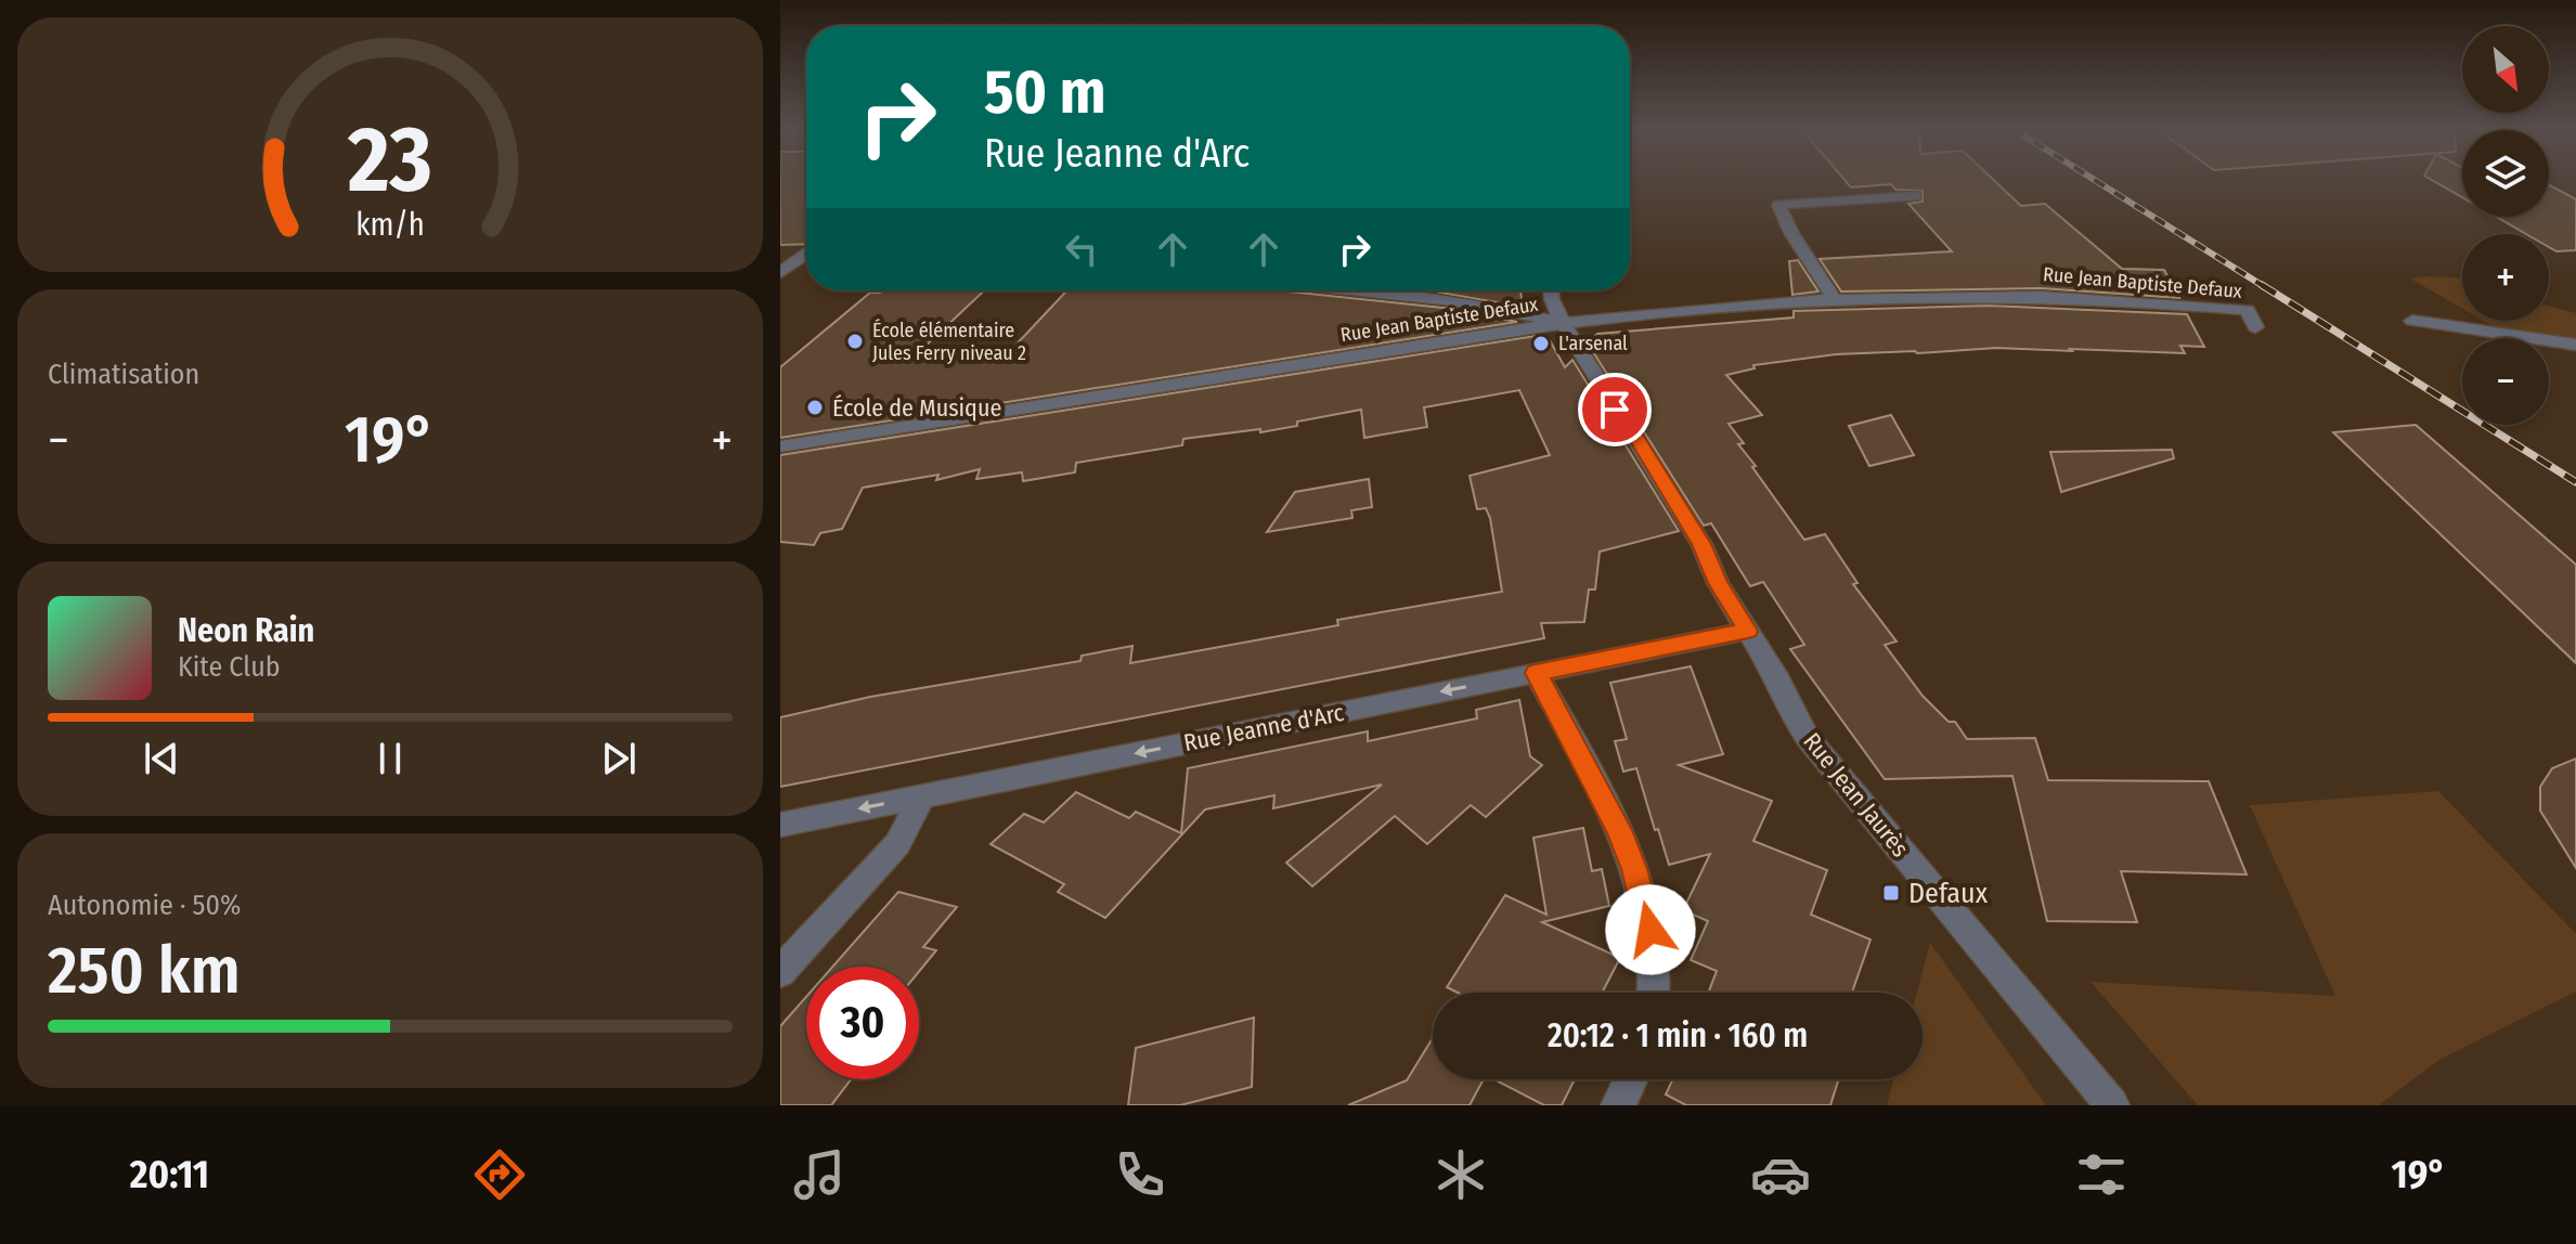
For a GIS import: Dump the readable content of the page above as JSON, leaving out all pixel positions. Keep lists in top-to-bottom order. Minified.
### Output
{"streets":{"street":["Rue Jean Baptiste Defaux","Rue Jeanne d'Arc","Rue Jean Jaurès"]},"crossings":[["Rue Jean Baptiste Defaux","Rue Jean Jaurès"],["Rue Jeanne d'Arc","Rue Jean Jaurès"]],"one_way":["Rue Jeanne d'Arc"],"places":{"other":["École élémentaire Jules Ferry niveau 2","L'arsenal","École de Musique"],"transit":["Defaux"]},"north":"bottom right","page":{"map_buttons":["+","−"],"turn":["50 m","Rue Jeanne d'Arc"],"tile":["Climatisation",["Autonomie · 50%","250 km"]],"heat":["−","19°","+"],"song":["Neon Rain","Kite Club"],"limit":"30","trip":"20:12 · 1 min · 160 m","tabs":["20:11","19°"],"gauge":["23","km/h"]}}
